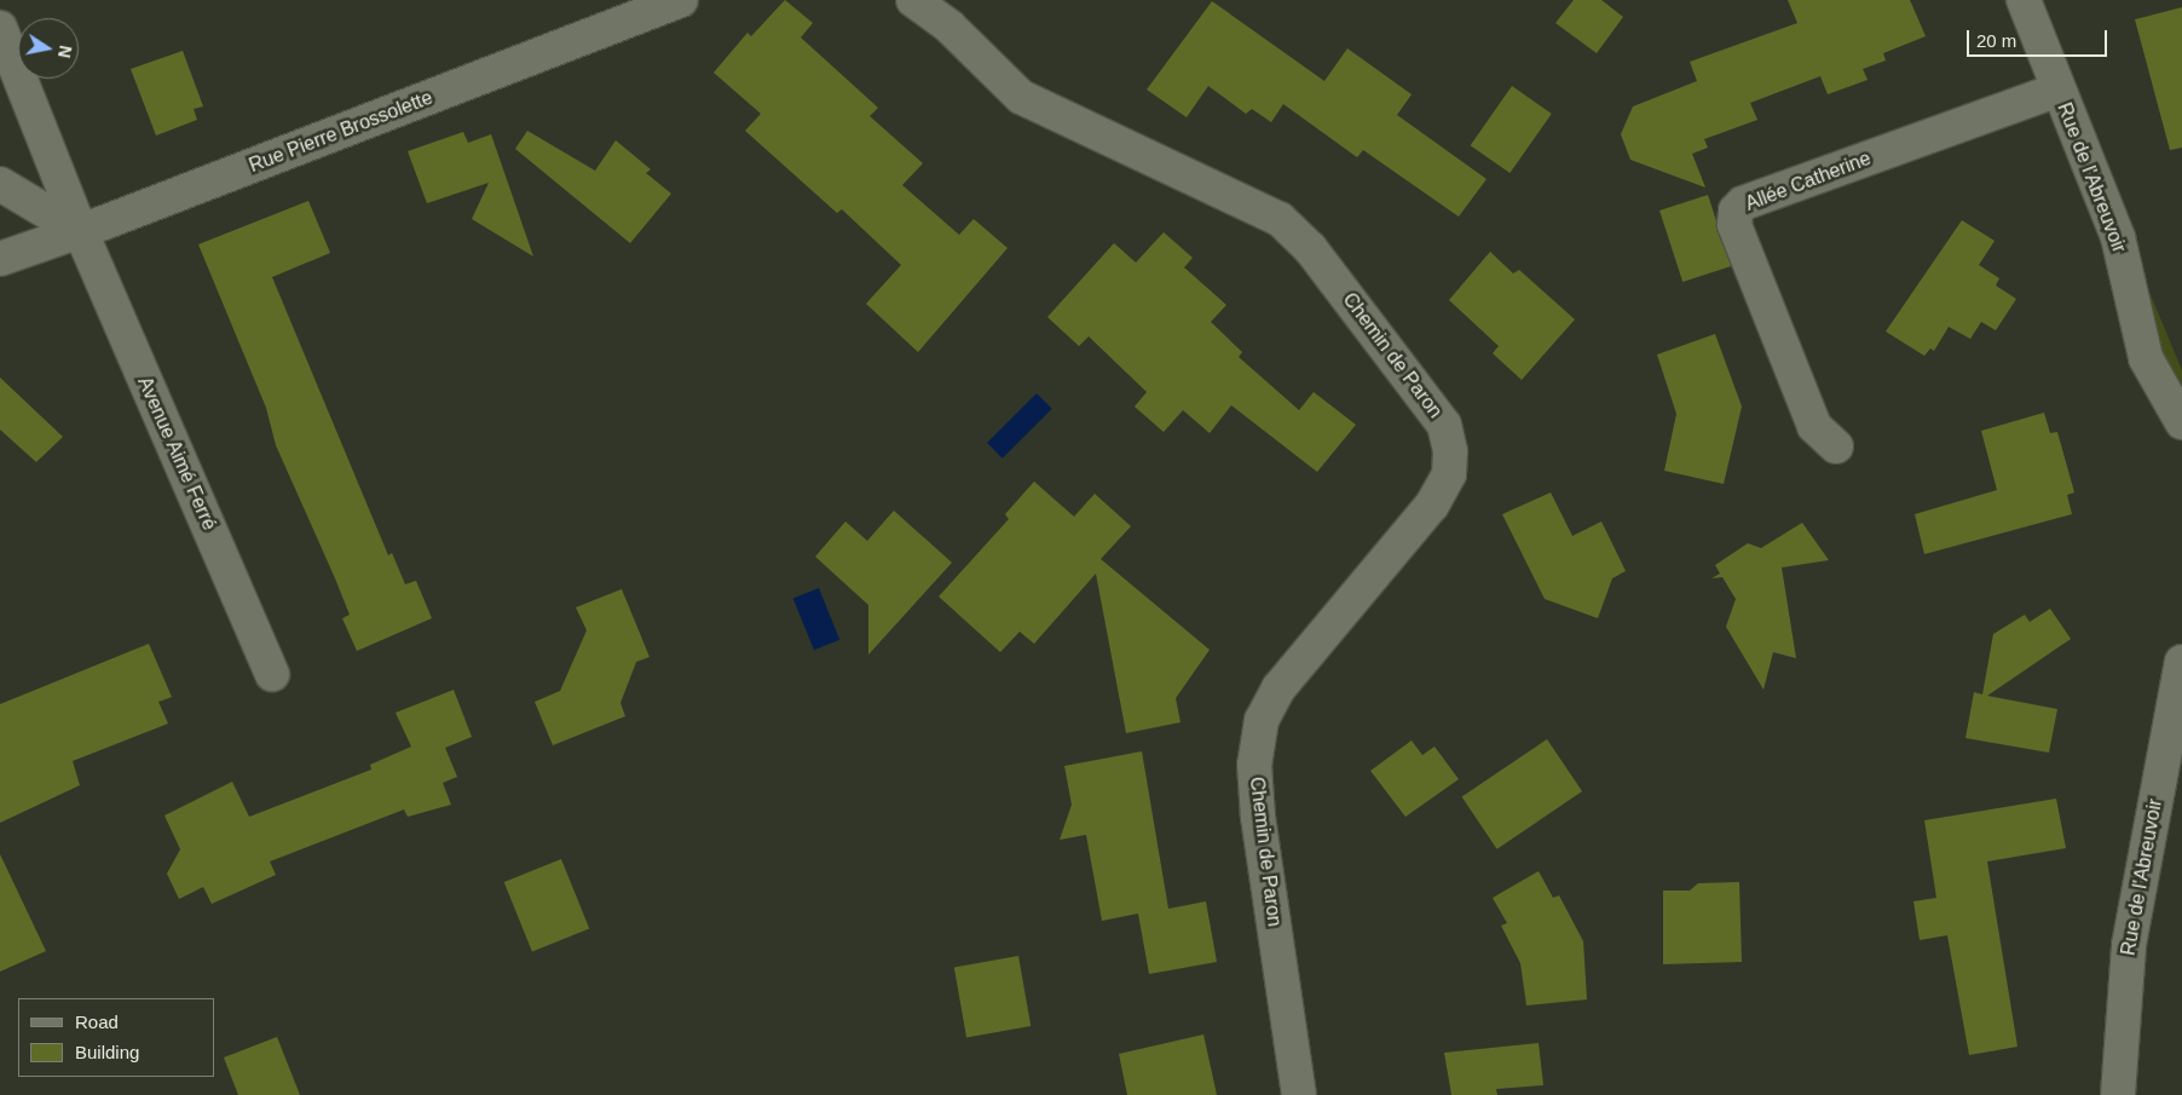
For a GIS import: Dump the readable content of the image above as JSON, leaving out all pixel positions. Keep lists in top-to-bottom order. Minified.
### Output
{"streets":{"street":["Rue Pierre Brossolette","Rue de l'Abreuvoir","Allée Catherine","Chemin de Paron","Avenue Aimé Ferré"]},"crossings":[["Rue Pierre Brossolette","Avenue Aimé Ferré"],["Rue de l'Abreuvoir","Allée Catherine"]],"legend":["Road","Building"],"scale_bar":"20 m","north":"right"}
